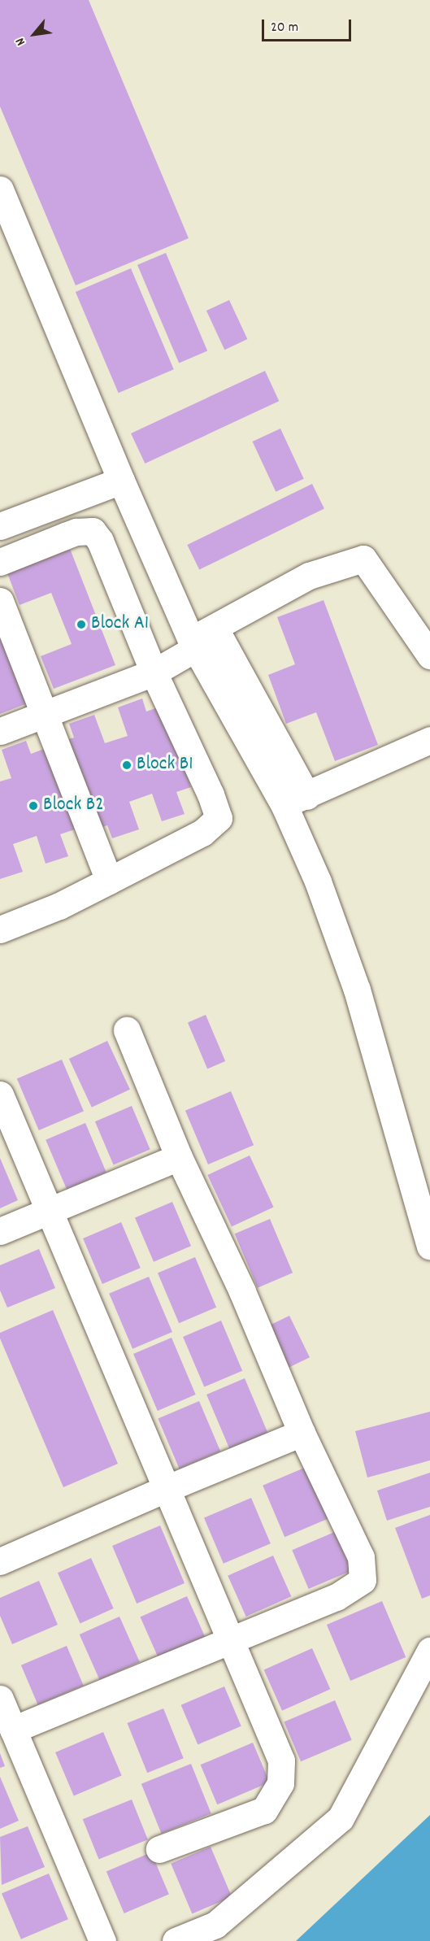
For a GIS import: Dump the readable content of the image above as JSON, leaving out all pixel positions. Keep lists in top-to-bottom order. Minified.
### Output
{"places":["Block A1","Block B1","Block B2"],"scale_bar":"20 m","north":"bottom left"}
